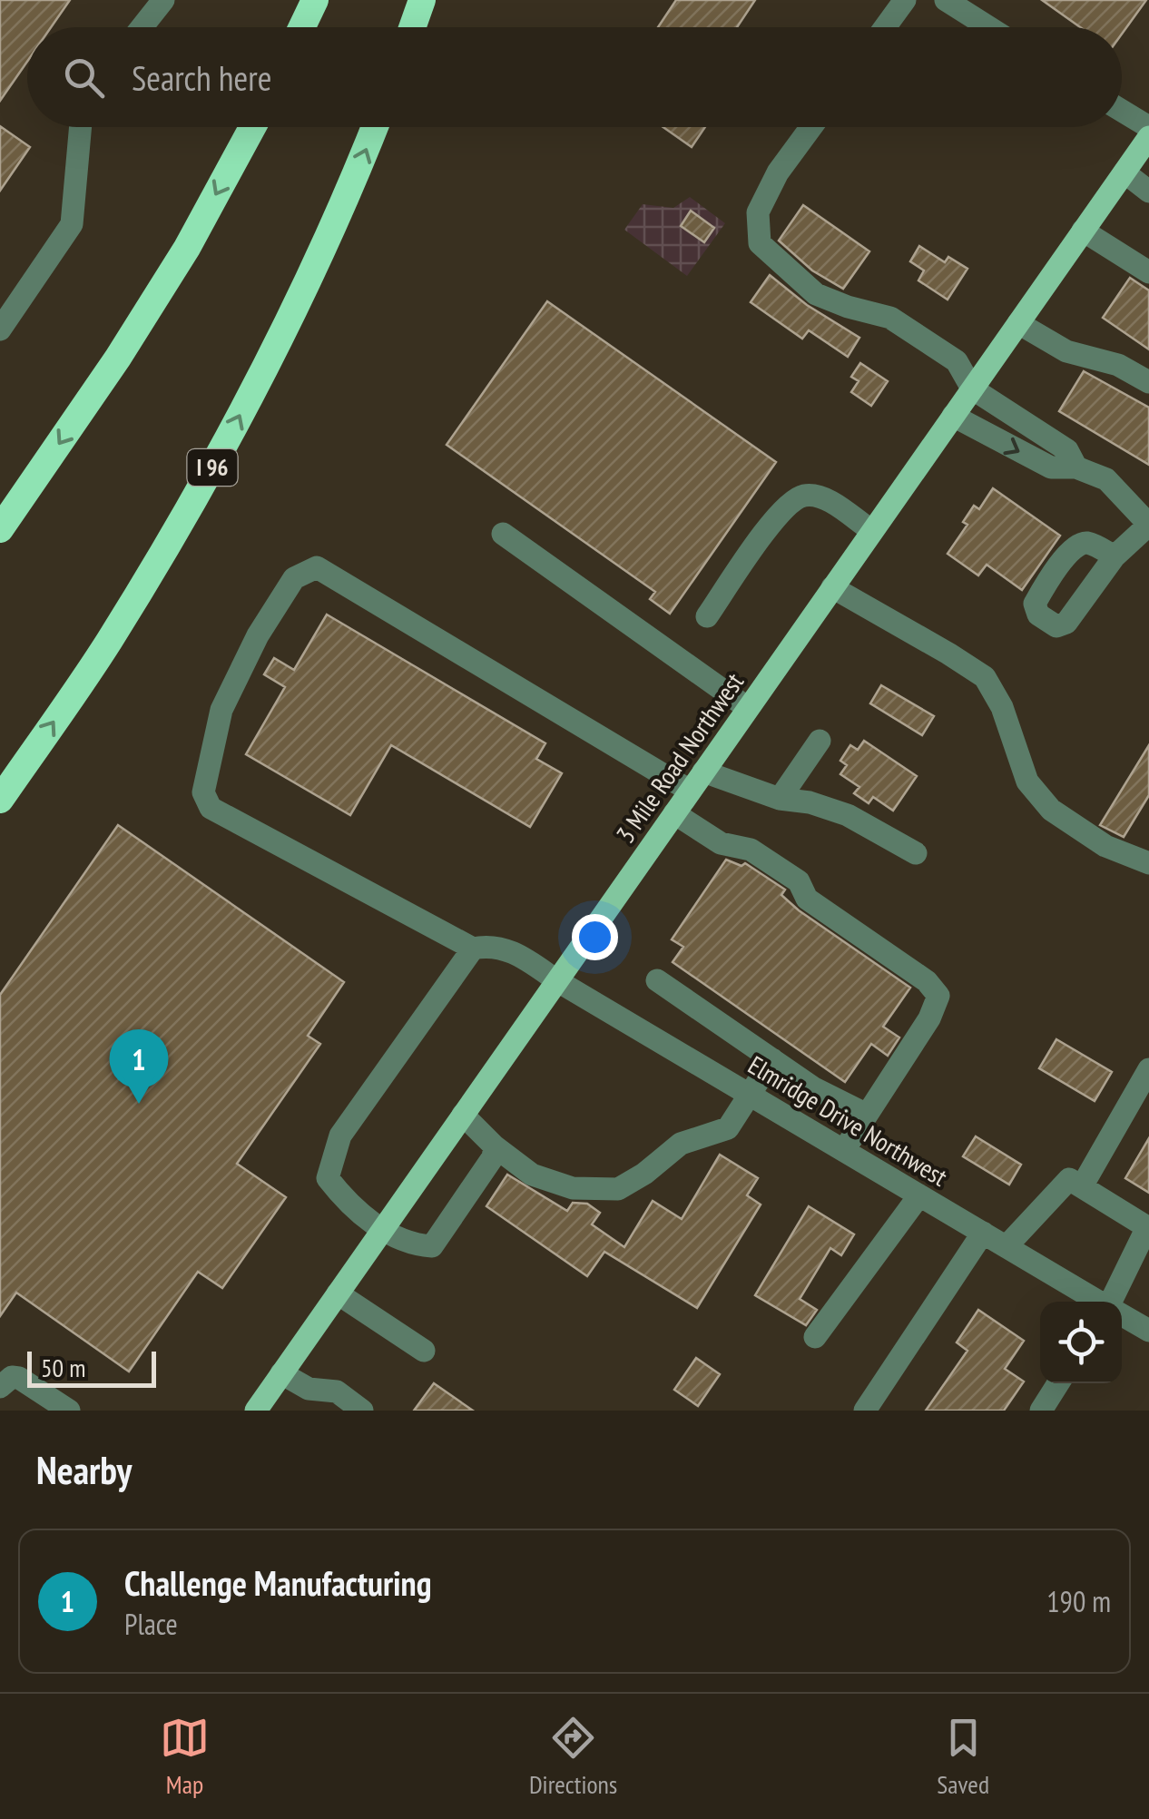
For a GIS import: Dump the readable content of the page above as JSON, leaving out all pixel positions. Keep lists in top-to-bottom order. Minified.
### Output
{"streets":{"highway":["I 96"],"main road":["3 Mile Road Northwest"],"street":["Elmridge Drive Northwest"]},"crossings":[["3 Mile Road Northwest","Elmridge Drive Northwest"]],"scale_bar":"50 m","page":{"search":"Search here","pins":"1","scale":"50 m","heading":"Nearby","list":[{"mark":"1","name":"Challenge Manufacturing","note":"Place","value":"190 m"}],"nav":["Map","Directions","Saved"]}}
